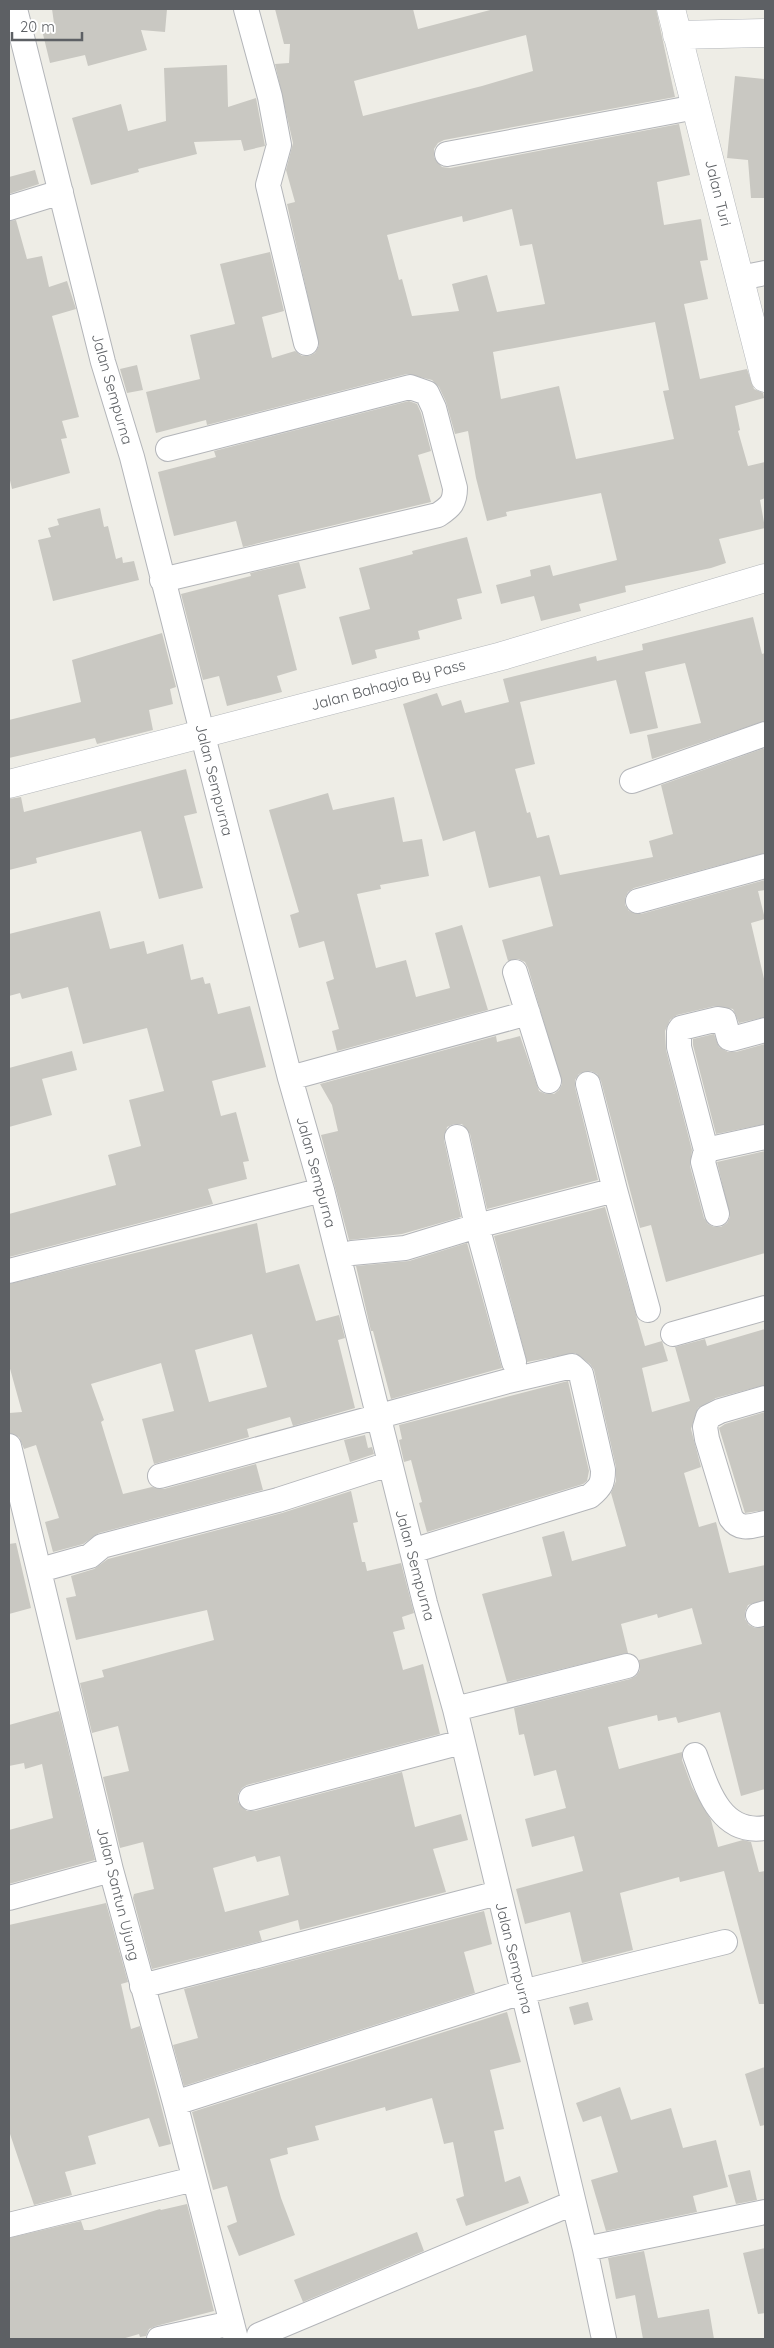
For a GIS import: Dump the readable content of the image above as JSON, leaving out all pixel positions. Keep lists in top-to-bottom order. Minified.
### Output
{"streets":{"main road":["Jalan Turi","Jalan Bahagia By Pass"],"street":["Jalan Sempurna","Jalan Santun Ujung"]},"crossings":[["Jalan Sempurna","Jalan Bahagia By Pass"]],"scale_bar":"20 m"}
